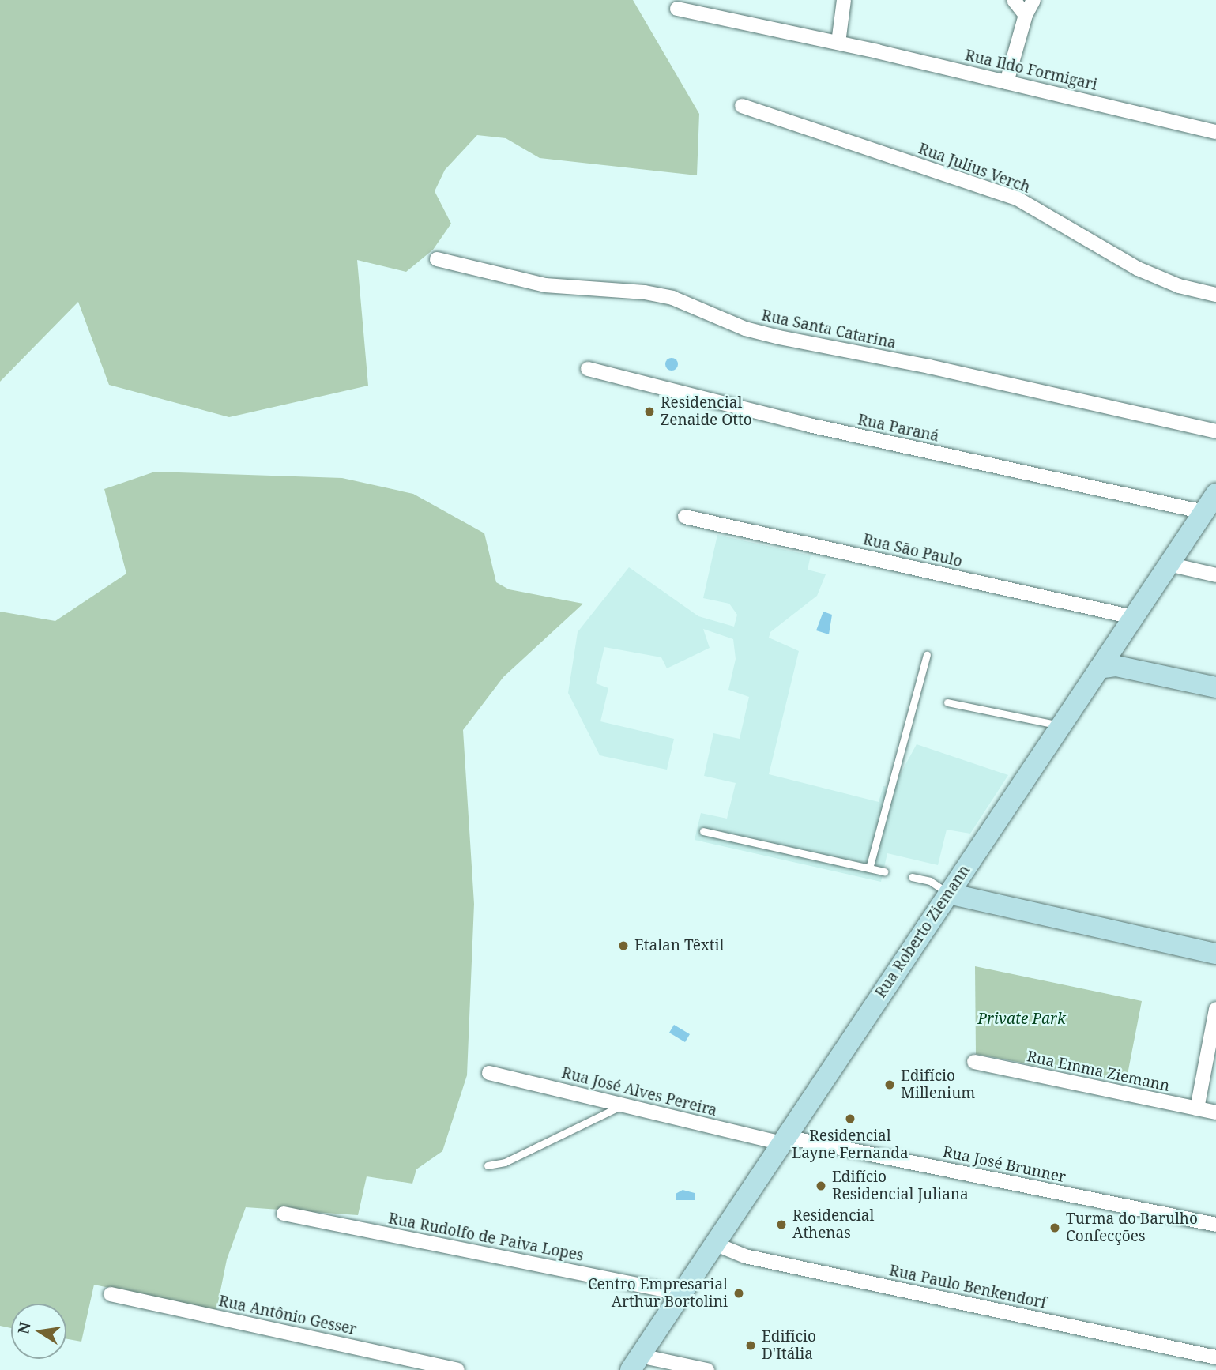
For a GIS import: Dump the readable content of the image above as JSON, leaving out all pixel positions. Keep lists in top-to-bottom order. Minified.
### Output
{"streets":{"main road":["Rua Roberto Ziemann"],"street":["Rua Ildo Formigari","Rua Julius Verch","Rua Santa Catarina","Rua Paraná","Rua São Paulo","Rua Emma Ziemann","Rua José Alves Pereira","Rua José Brunner","Rua Rudolfo de Paiva Lopes","Rua Paulo Benkendorf","Rua Antônio Gesser"]},"crossings":[["Rua Paraná","Rua Roberto Ziemann"],["Rua São Paulo","Rua Roberto Ziemann"],["Rua Roberto Ziemann","Rua José Alves Pereira"],["Rua Roberto Ziemann","Rua José Brunner"],["Rua Roberto Ziemann","Rua Rudolfo de Paiva Lopes"],["Rua Roberto Ziemann","Rua Paulo Benkendorf"],["Rua José Alves Pereira","Rua José Brunner"]],"parks":["Private Park"],"places":["Residencial Zenaide Otto","Etalan Têxtil","Edifício Millenium","Residencial Layne Fernanda","Edifício Residencial Juliana","Residencial Athenas","Turma do Barulho Confecções","Centro Empresarial Arthur Bortolini","Edifício D'Itália"],"north":"left"}
